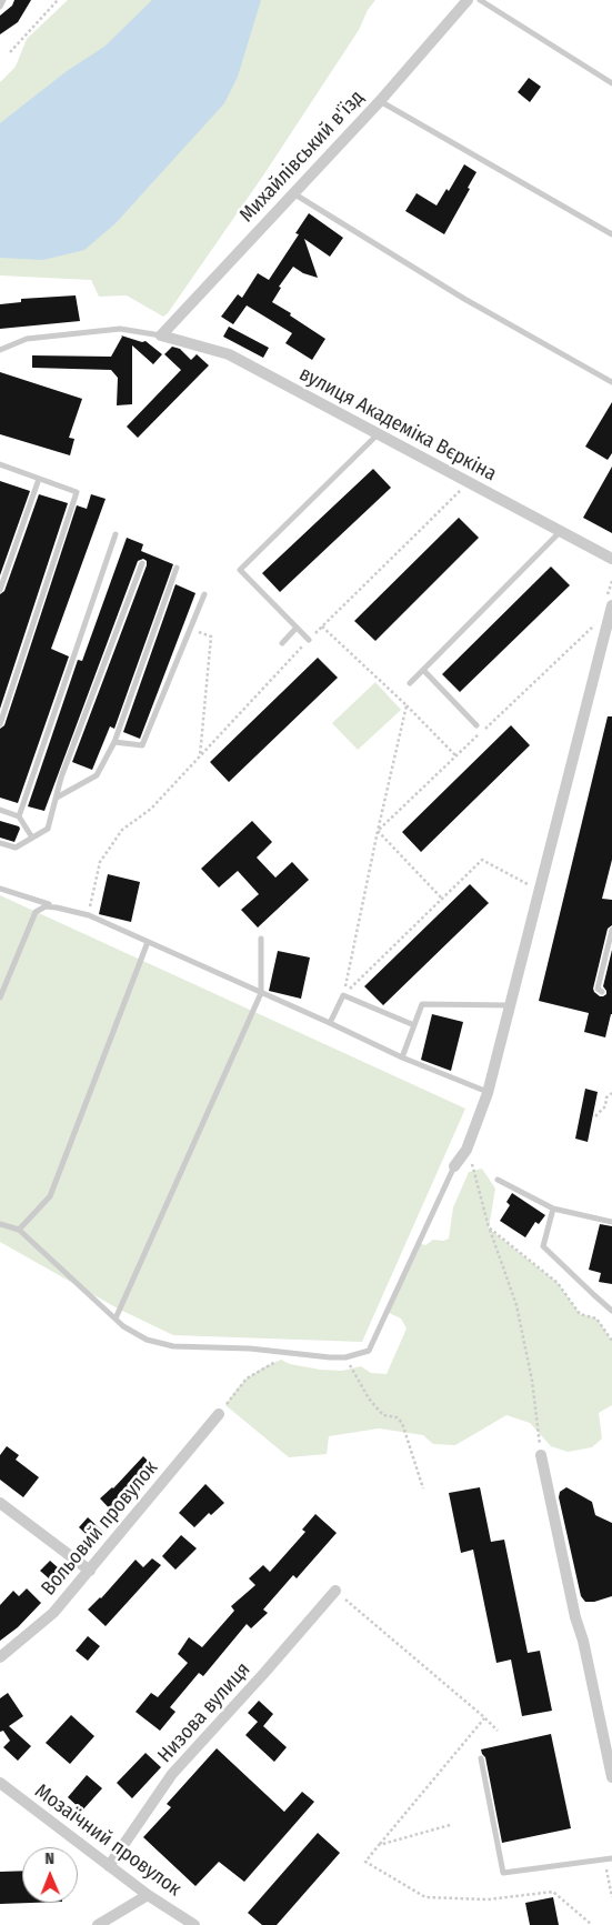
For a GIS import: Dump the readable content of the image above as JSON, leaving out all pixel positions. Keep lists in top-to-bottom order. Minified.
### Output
{"streets":{"street":["Михайлівський в'їзд","вулиця Академіка Вєркіна","Вольовий провулок","Низова вулиця","Мозаїчний провулок"]},"crossings":[["Михайлівський в'їзд","вулиця Академіка Вєркіна"],["Низова вулиця","Мозаїчний провулок"]],"north":"top"}
